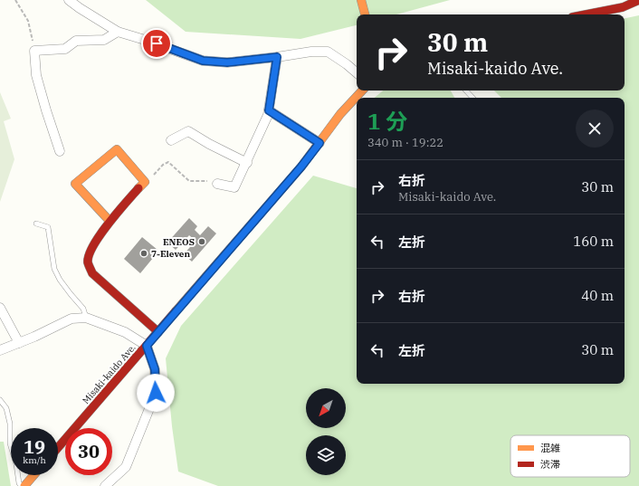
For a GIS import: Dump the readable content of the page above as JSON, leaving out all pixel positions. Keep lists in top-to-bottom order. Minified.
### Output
{"streets":{"main road":["Misaki-kaido Ave."]},"places":["ENEOS","7-Eleven"],"legend":["混雑","渋滞"],"north":"bottom left","page":{"turn":["30 m","Misaki-kaido Ave."],"heading":["1 分","340 m · 19:22"],"list":[{"name":"右折","note":"Misaki-kaido Ave.","value":"30 m"},{"name":"左折","value":"160 m"},{"name":"右折","value":"40 m"},{"name":"左折","value":"30 m"}],"speed":"19 km/h","limit":"30"}}
